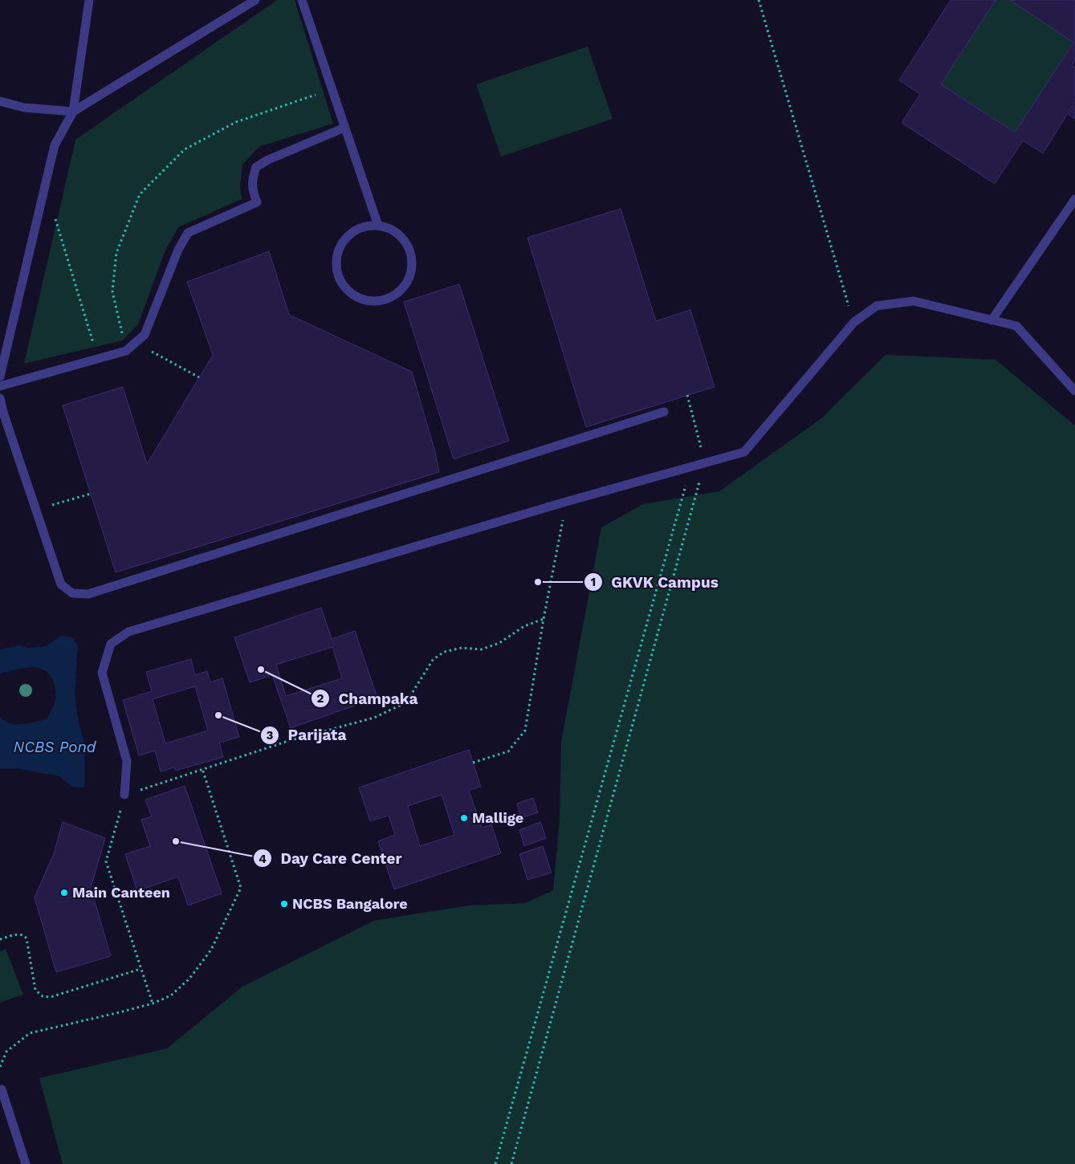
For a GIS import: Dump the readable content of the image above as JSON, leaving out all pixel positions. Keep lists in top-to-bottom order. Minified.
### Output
{"water":["NCBS Pond"],"places":["GKVK Campus","Champaka","Parijata","Mallige","Day Care Center","Main Canteen","NCBS Bangalore"]}
